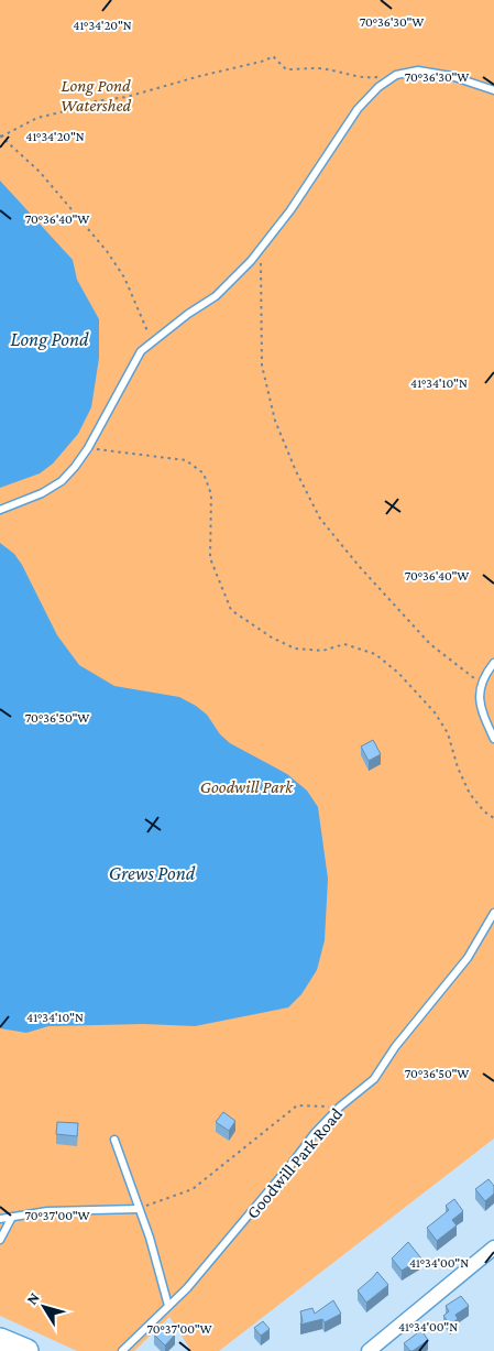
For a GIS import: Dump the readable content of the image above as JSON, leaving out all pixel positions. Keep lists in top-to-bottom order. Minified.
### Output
{"streets":{"lane":["Goodwill Park Road"]},"water":["Long Pond","Grews Pond"],"parks":["Long Pond Watershed","Goodwill Park"],"north":"top left","coordinates":["70°36'30\"W","41°34'20\"N","70°36'40\"W","41°34'10\"N","70°36'50\"W","70°37'00\"W","41°34'00\"N"]}
